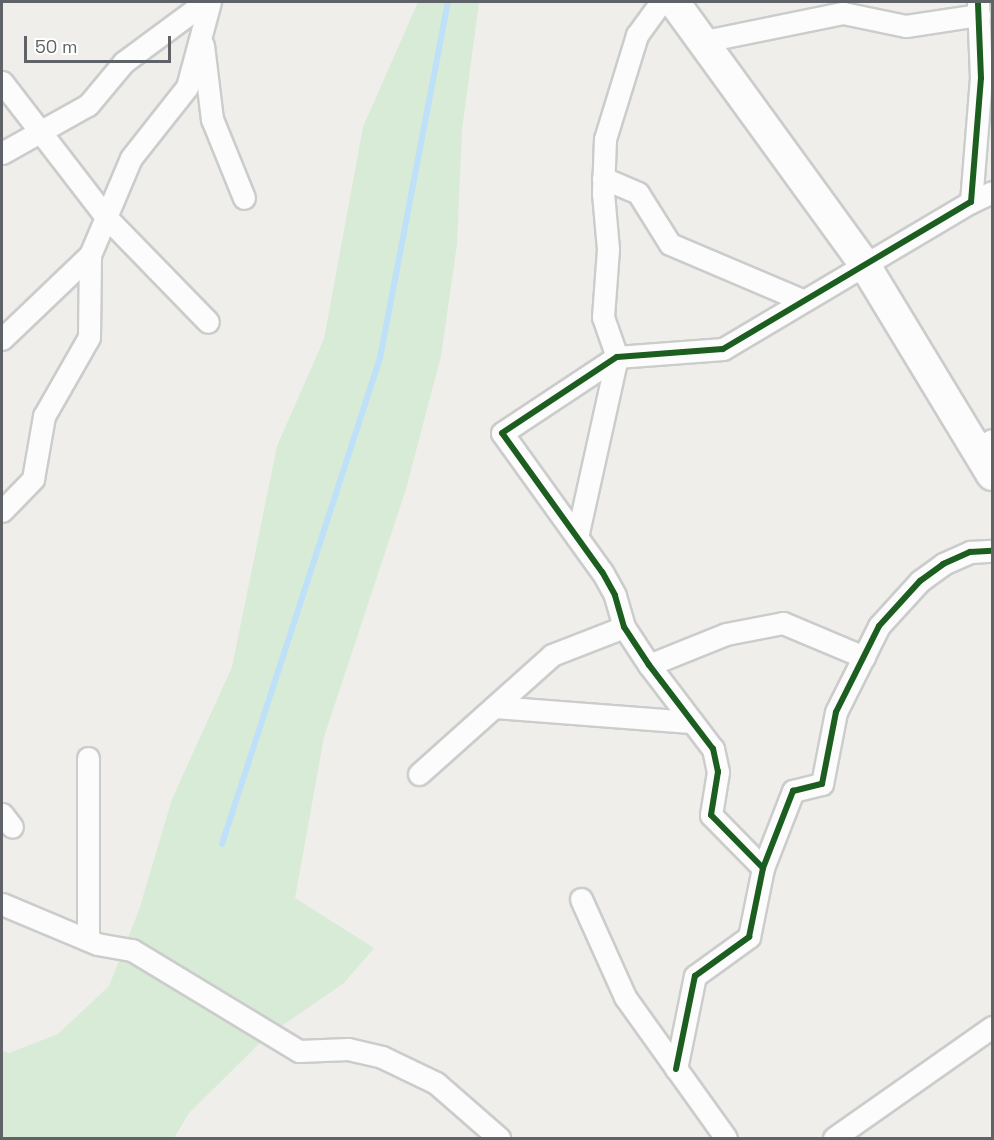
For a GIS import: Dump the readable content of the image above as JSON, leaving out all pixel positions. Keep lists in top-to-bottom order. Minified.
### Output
{"scale_bar":"50 m"}
